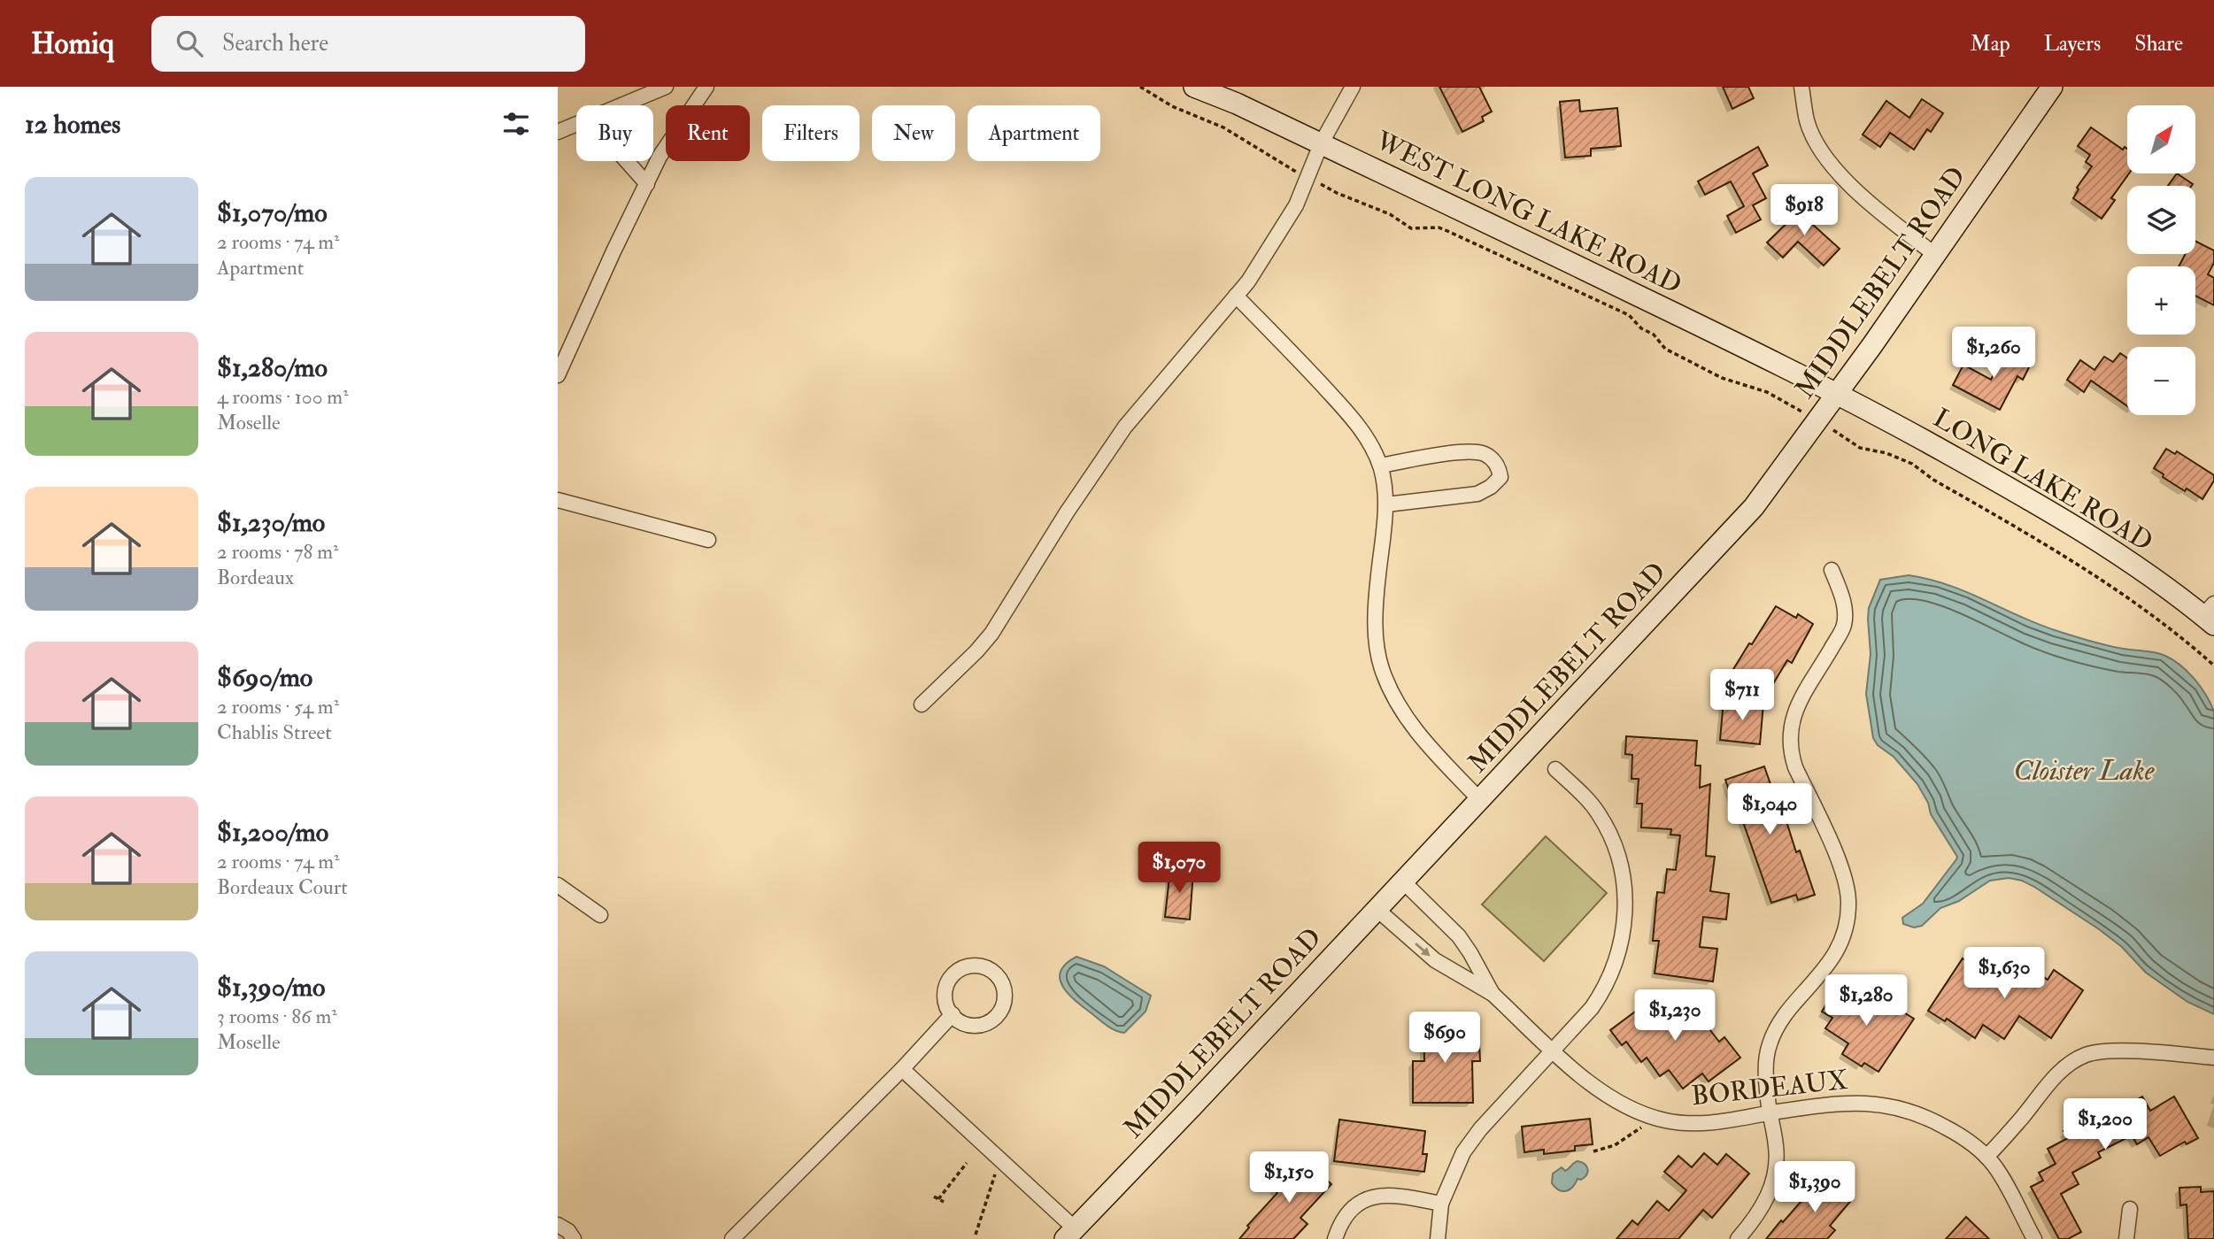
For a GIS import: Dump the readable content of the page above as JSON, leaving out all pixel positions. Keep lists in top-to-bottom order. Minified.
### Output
{"streets":{"street":["WEST LONG LAKE ROAD","MIDDLEBELT ROAD","LONG LAKE ROAD","BORDEAUX"]},"crossings":[["WEST LONG LAKE ROAD","MIDDLEBELT ROAD"],["WEST LONG LAKE ROAD","LONG LAKE ROAD"],["MIDDLEBELT ROAD","LONG LAKE ROAD"],["MIDDLEBELT ROAD","BORDEAUX"]],"water":["Cloister Lake"],"north":"top right","page":{"header":"Homiq","search":"Search here","nav":["Map","Layers","Share"],"heading":"12 homes","map_buttons":["+","−"],"chip":["Buy","Rent","Filters","New","Apartment"],"list":[{"name":"$1,070/mo","note":"2 rooms · 74 m² · Apartment"},{"name":"$1,280/mo","note":"4 rooms · 100 m² · Moselle"},{"name":"$1,230/mo","note":"2 rooms · 78 m² · Bordeaux"},{"name":"$690/mo","note":"2 rooms · 54 m² · Chablis Street"},{"name":"$1,200/mo","note":"2 rooms · 74 m² · Bordeaux Court"},{"name":"$1,390/mo","note":"3 rooms · 86 m² · Moselle"}],"price":["$918","$1,260","$711","$1,040","$1,070","$1,630","$1,280","$1,230","$690","$1,200","$1,150","$1,390"]}}
